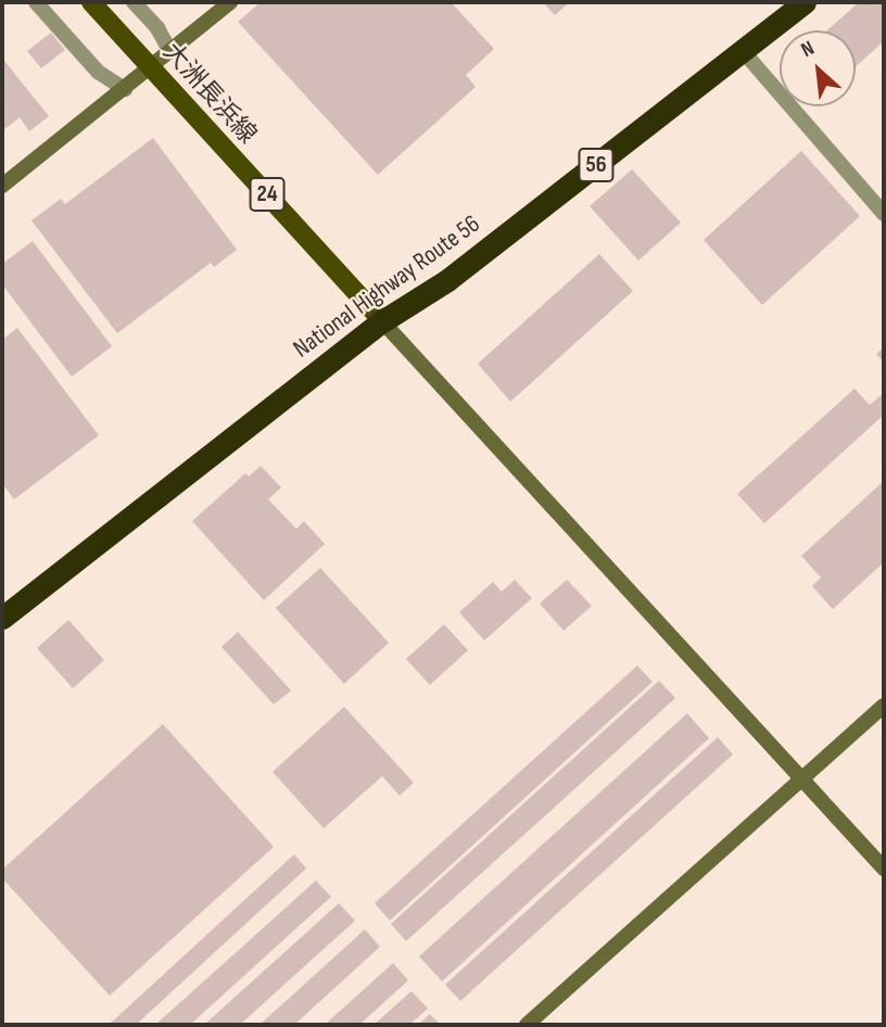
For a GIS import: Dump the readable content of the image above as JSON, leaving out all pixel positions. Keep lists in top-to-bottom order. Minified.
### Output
{"streets":{"highway":["56","National Highway Route 56"],"main road":["大洲長浜線","24"]},"crossings":[["大洲長浜線","National Highway Route 56"]],"north":"top left"}
